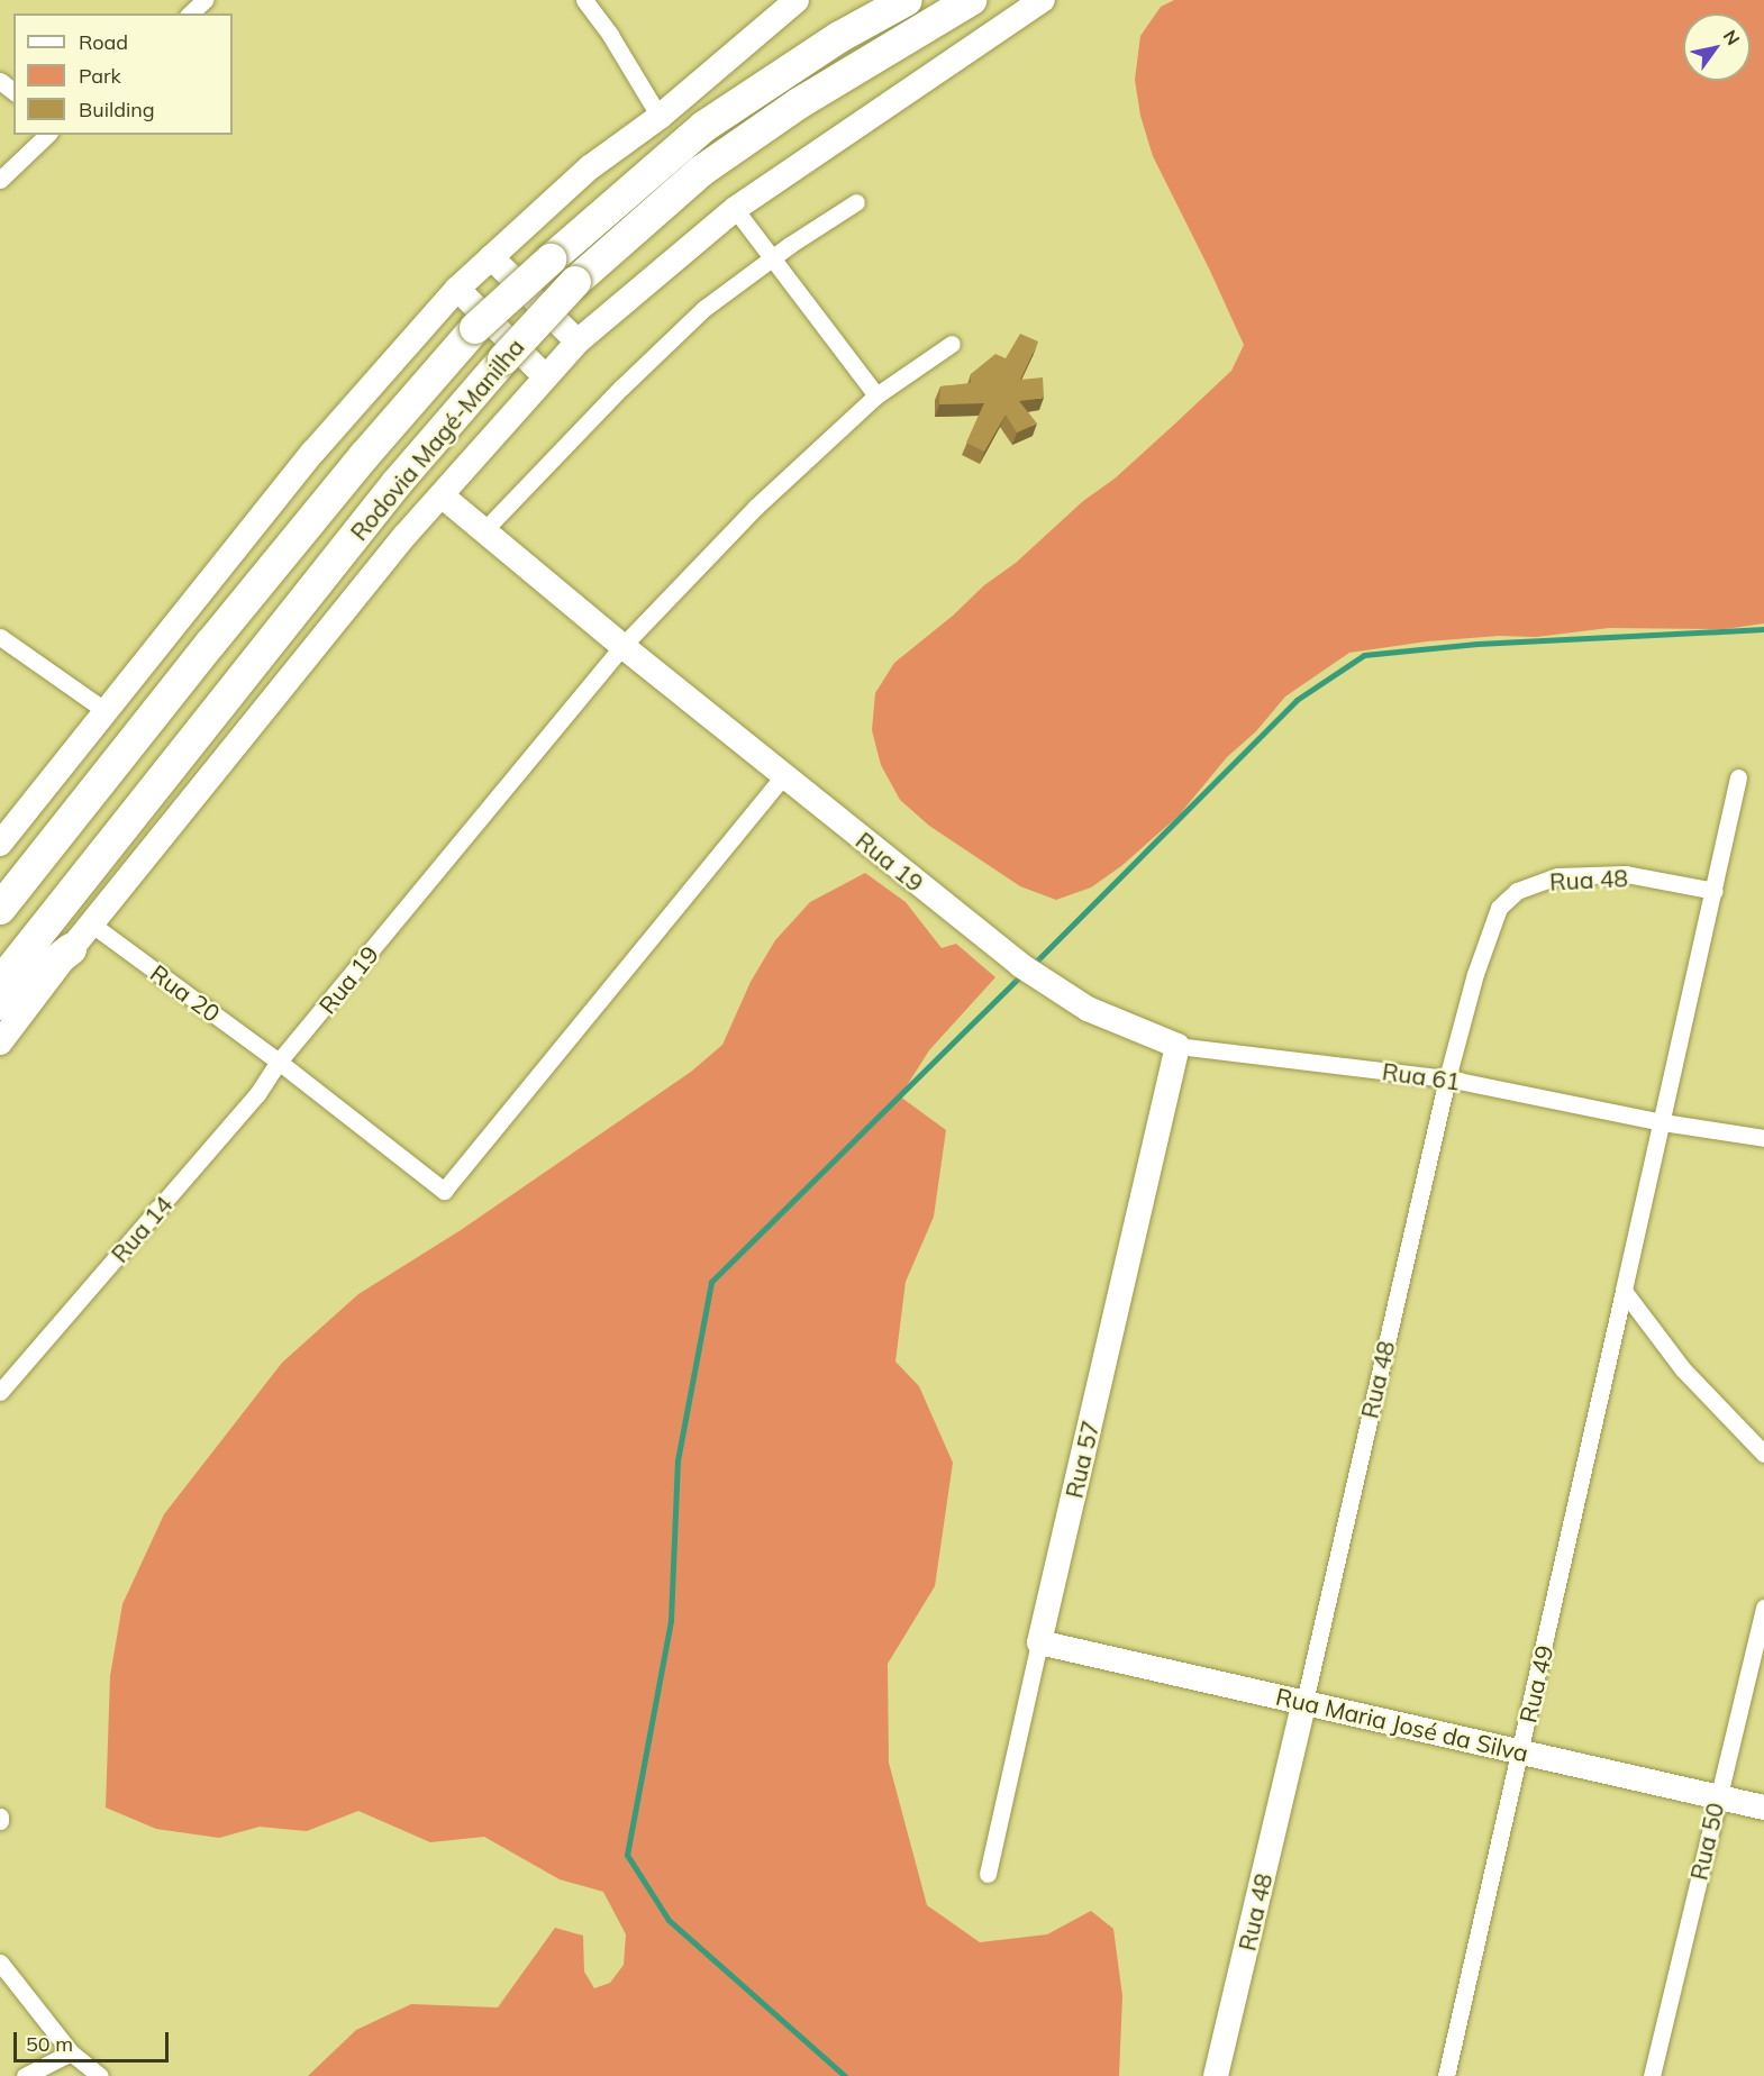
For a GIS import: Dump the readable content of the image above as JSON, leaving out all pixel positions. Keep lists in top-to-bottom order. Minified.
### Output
{"streets":{"highway":["Rodovia Magé-Manilha"],"main road":["Rua 19","Rua 48","Rua 57","Rua Maria José da Silva"],"street":["Rua 20","Rua 61","Rua 14","Rua 49","Rua 50"]},"crossings":[["Rua 19","Rua 20"],["Rua 19","Rua 61"],["Rua 19","Rua 14"],["Rua 19","Rua 57"],["Rua 48","Rua 61"],["Rua 48","Rua Maria José da Silva"],["Rua 20","Rua 14"],["Rua 61","Rua 57"],["Rua 57","Rua Maria José da Silva"],["Rua 49","Rua Maria José da Silva"],["Rua Maria José da Silva","Rua 50"]],"legend":["Road","Park","Building"],"scale_bar":"50 m","north":"top right"}
